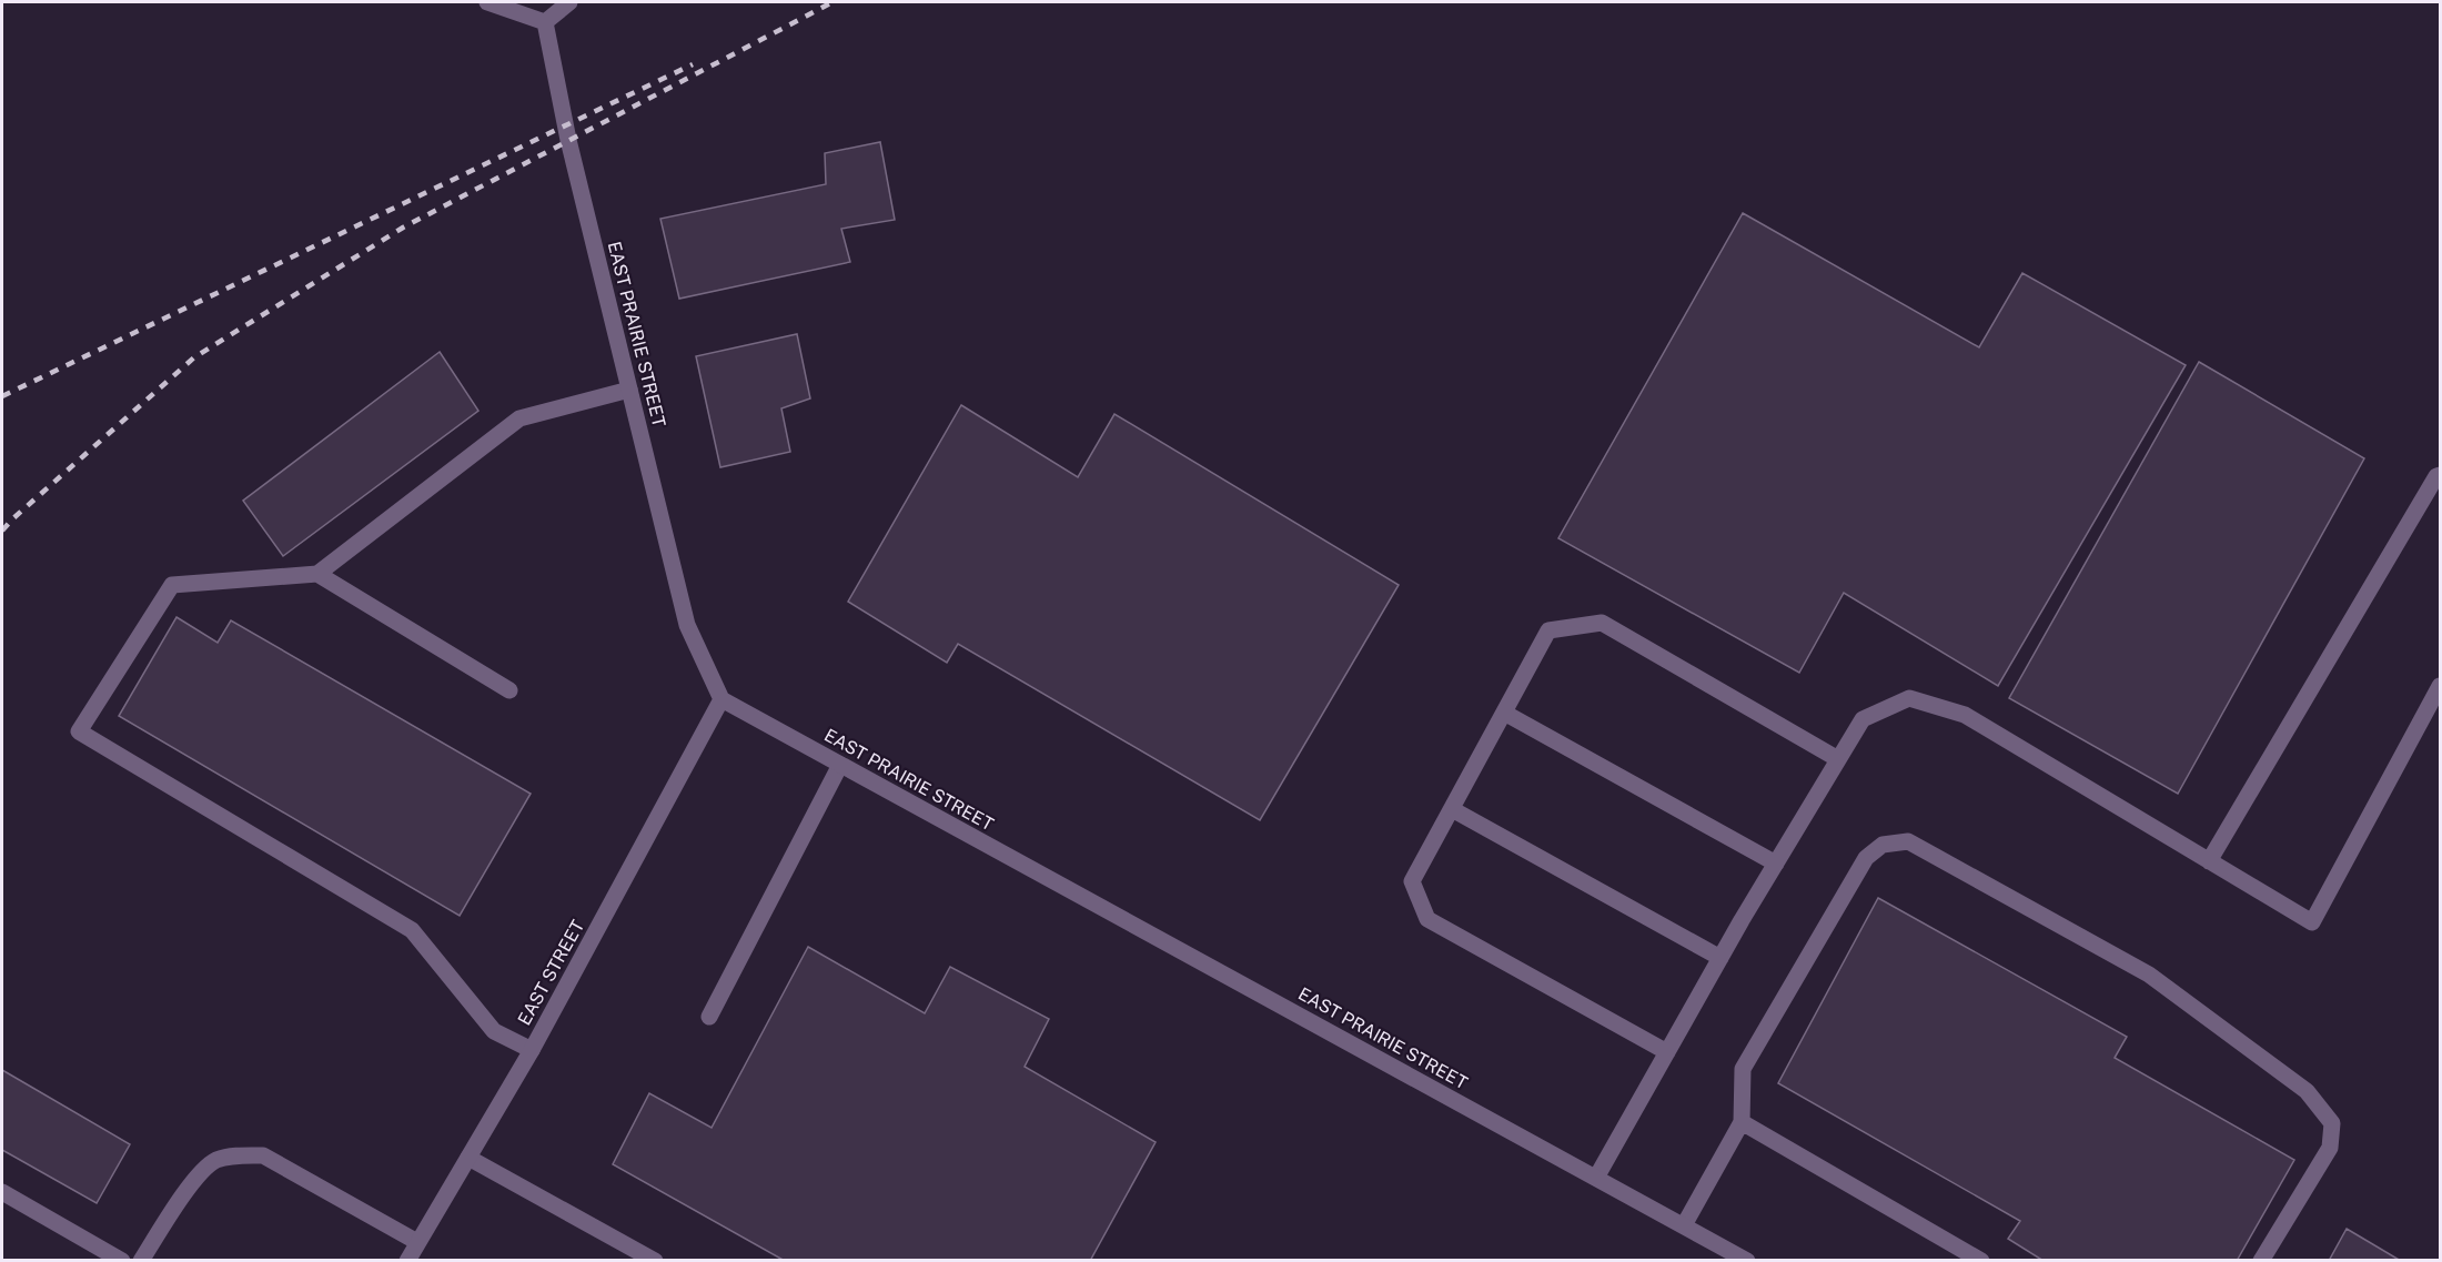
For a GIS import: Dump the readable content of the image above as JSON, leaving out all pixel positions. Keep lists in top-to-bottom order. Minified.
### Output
{"streets":{"street":["EAST PRAIRIE STREET","EAST STREET"]},"crossings":[["EAST PRAIRIE STREET","EAST STREET"]]}
